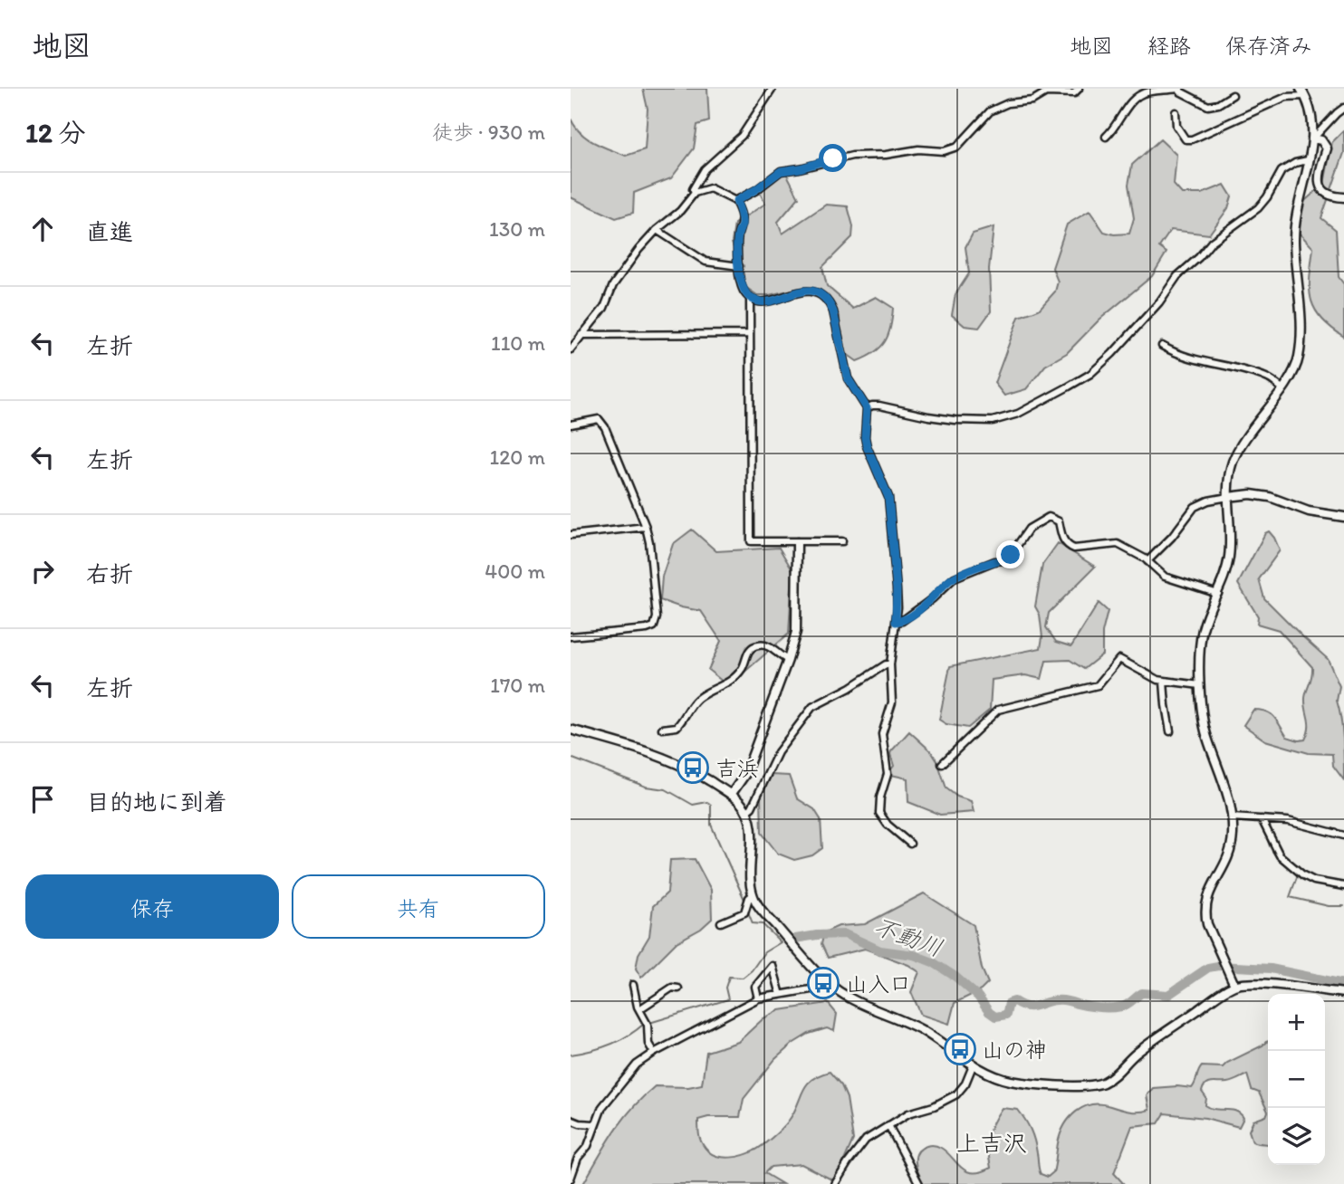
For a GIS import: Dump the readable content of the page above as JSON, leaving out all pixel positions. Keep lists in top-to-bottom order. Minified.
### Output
{"districts":["上吉沢"],"water":["不動川"],"places":{"bus stop":["吉浜","山入口","山の神"]},"page":{"header":"地図","nav":["地図","経路","保存済み"],"heading":["12 分","徒歩 · 930 m"],"list":[["直進","130 m"],["左折","110 m"],["左折","120 m"],["右折","400 m"],["左折","170 m"],"目的地に到着"],"buttons":["保存","共有"],"map_buttons":["+","−"]}}
